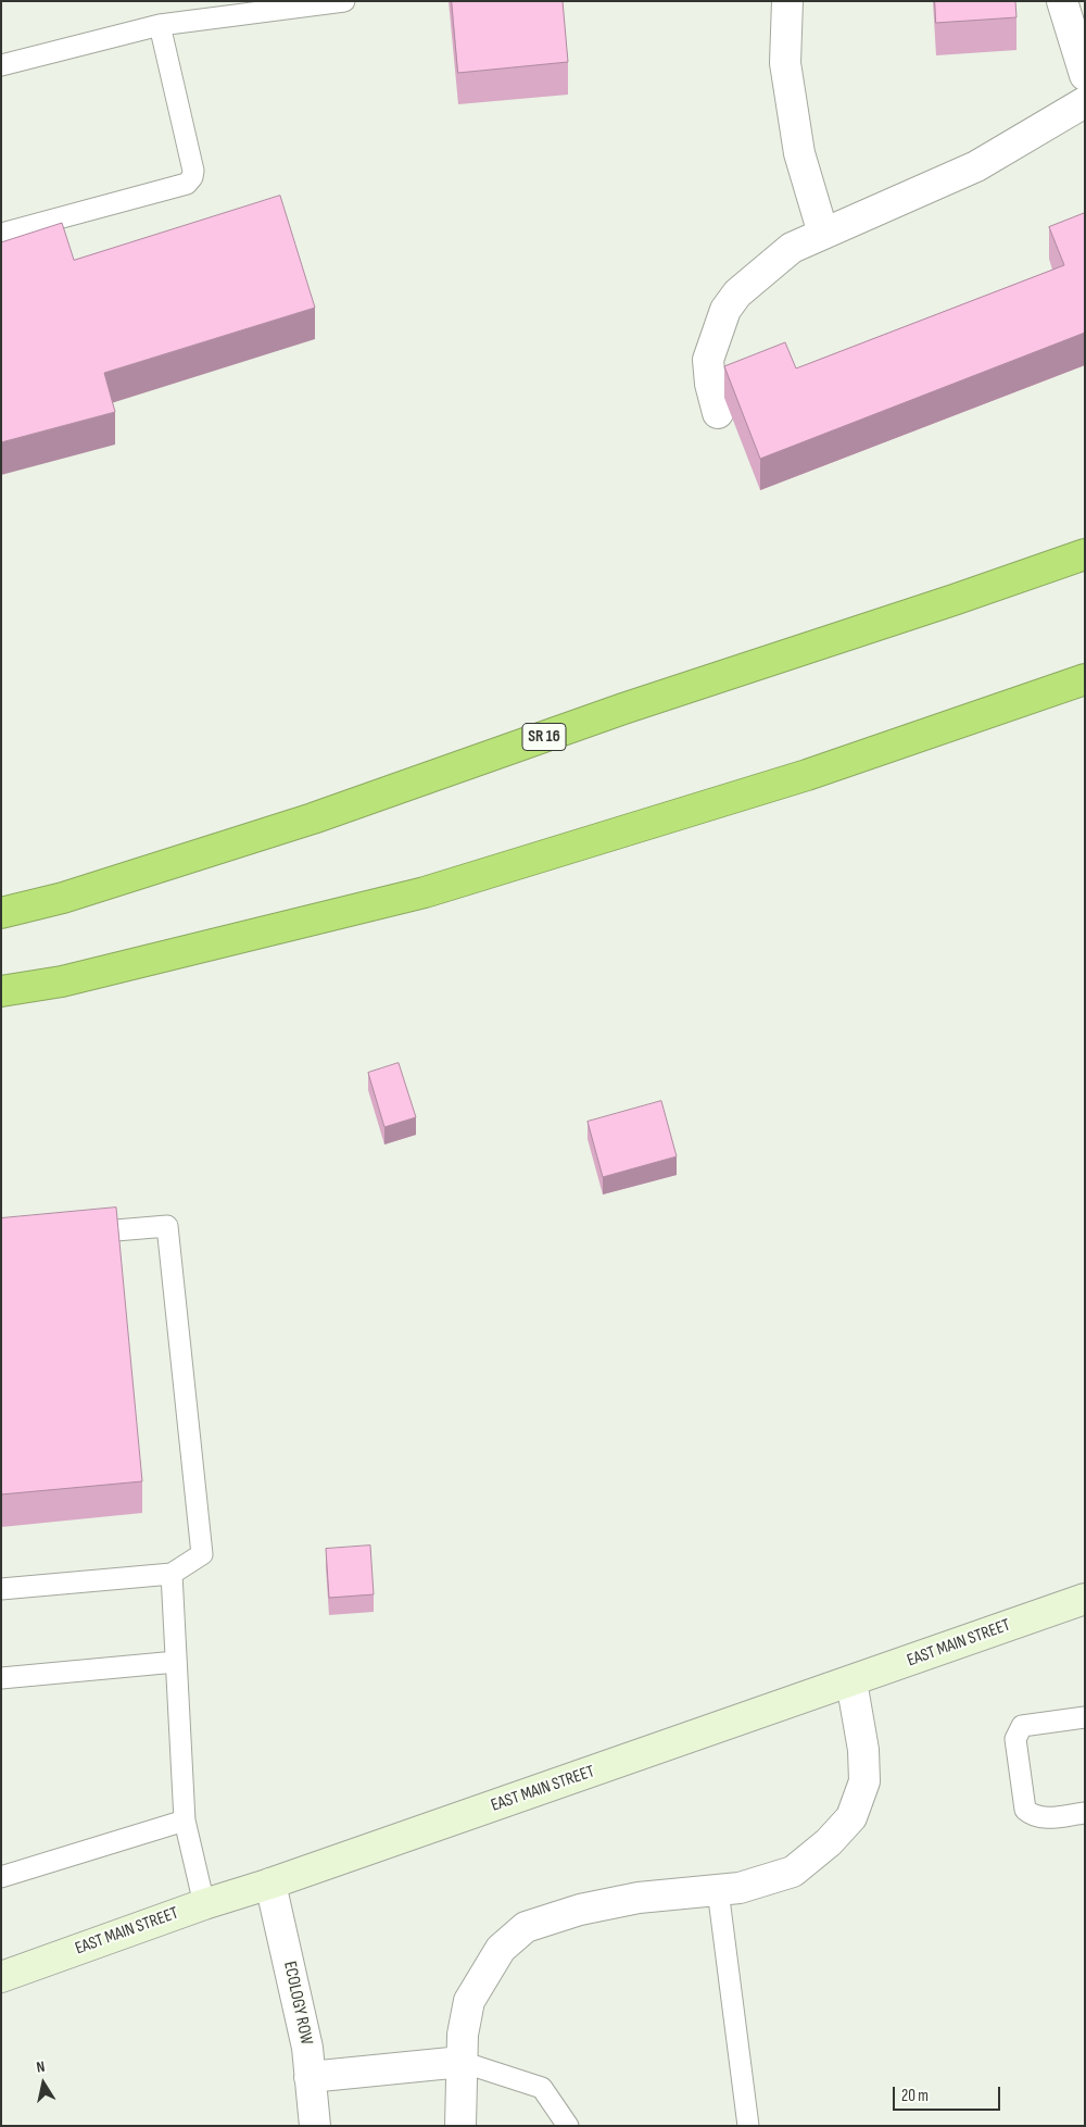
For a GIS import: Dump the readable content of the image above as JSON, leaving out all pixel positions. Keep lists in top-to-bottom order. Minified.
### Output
{"streets":{"highway":["SR 16"],"main road":["EAST MAIN STREET"],"street":["ECOLOGY ROW"]},"crossings":[["EAST MAIN STREET","ECOLOGY ROW"]],"scale_bar":"20 m","north":"top"}
